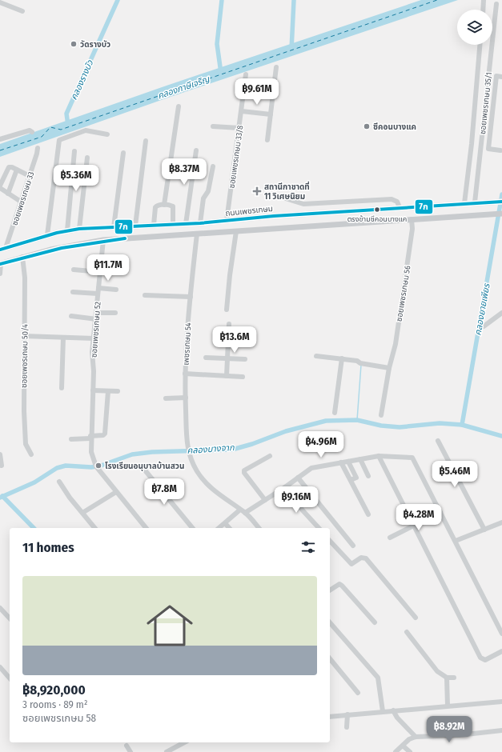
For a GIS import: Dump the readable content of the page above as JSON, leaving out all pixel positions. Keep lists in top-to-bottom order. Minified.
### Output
{"streets":{"main road":["ถนนเพชรเกษม"],"street":["ซอยเพชรเกษม 35/1","ซอยเพชรเกษม 33/8","ซอยเพชรเกษม 33","ซอยเพชรเกษม 56","ซอยเพชรเกษม 52","เพชรเกษม 54","ซอยเพชรเกษม 50/4"]},"crossings":[["ซอยเพชรเกษม 35/1","ถนนเพชรเกษม"],["ซอยเพชรเกษม 33/8","ถนนเพชรเกษม"],["ซอยเพชรเกษม 33","ถนนเพชรเกษม"]],"water":["คลองรางบัว","คลองภาษีเจริญ","คลองยายเพียร","คลองบางจาก"],"places":{"other":["วัดรางบัว","ซีคอนบางแค","ตรงข้ามซีคอนบางแค","โรงเรียนอนุบาลบ้านสวน"],"health":["สถานีกาชาดที่ 11 วิเศษนิยม"]},"lines":["transit line 7ก"],"page":{"price":["฿9.61M","฿8.37M","฿5.36M","฿11.7M","฿13.6M","฿4.96M","฿5.46M","฿7.8M","฿9.16M","฿4.28M","฿8.92M"],"heading":"11 homes","list":[{"name":"฿8,920,000","note":"3 rooms · 89 m² · ซอยเพชรเกษม 58"}]}}
